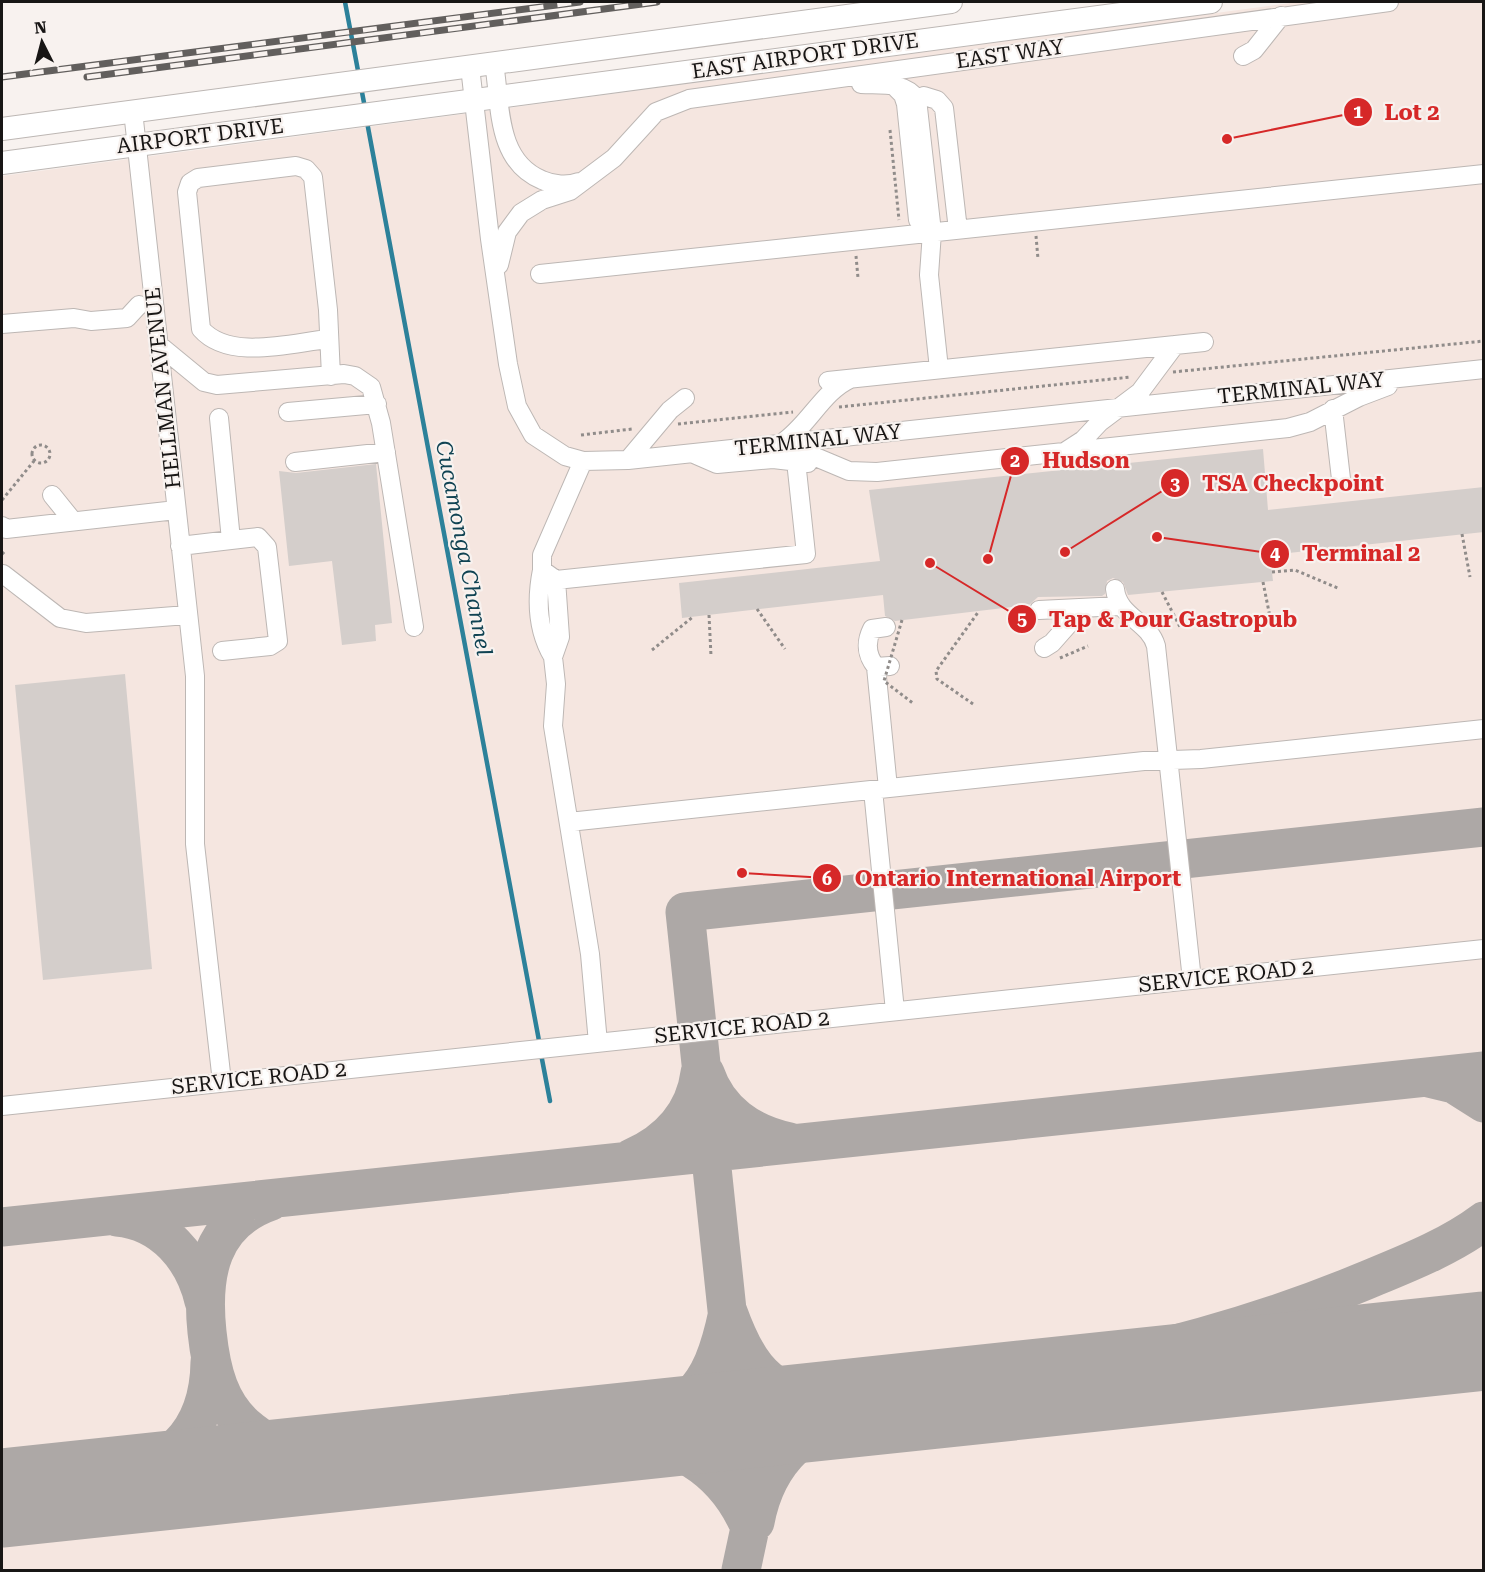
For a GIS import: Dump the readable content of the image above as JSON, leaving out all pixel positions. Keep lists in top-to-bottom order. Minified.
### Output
{"streets":{"main road":["EAST AIRPORT DRIVE","AIRPORT DRIVE"],"street":["EAST WAY","HELLMAN AVENUE","TERMINAL WAY","SERVICE ROAD 2"]},"crossings":[["EAST WAY","EAST AIRPORT DRIVE"],["EAST WAY","TERMINAL WAY"],["EAST AIRPORT DRIVE","AIRPORT DRIVE"],["EAST AIRPORT DRIVE","TERMINAL WAY"],["AIRPORT DRIVE","HELLMAN AVENUE"],["HELLMAN AVENUE","SERVICE ROAD 2"]],"water":["Cucamonga Channel"],"places":["Lot 2","Terminal 2","TSA Checkpoint","Hudson","Tap & Pour Gastropub","Ontario International Airport"],"north":"top"}
